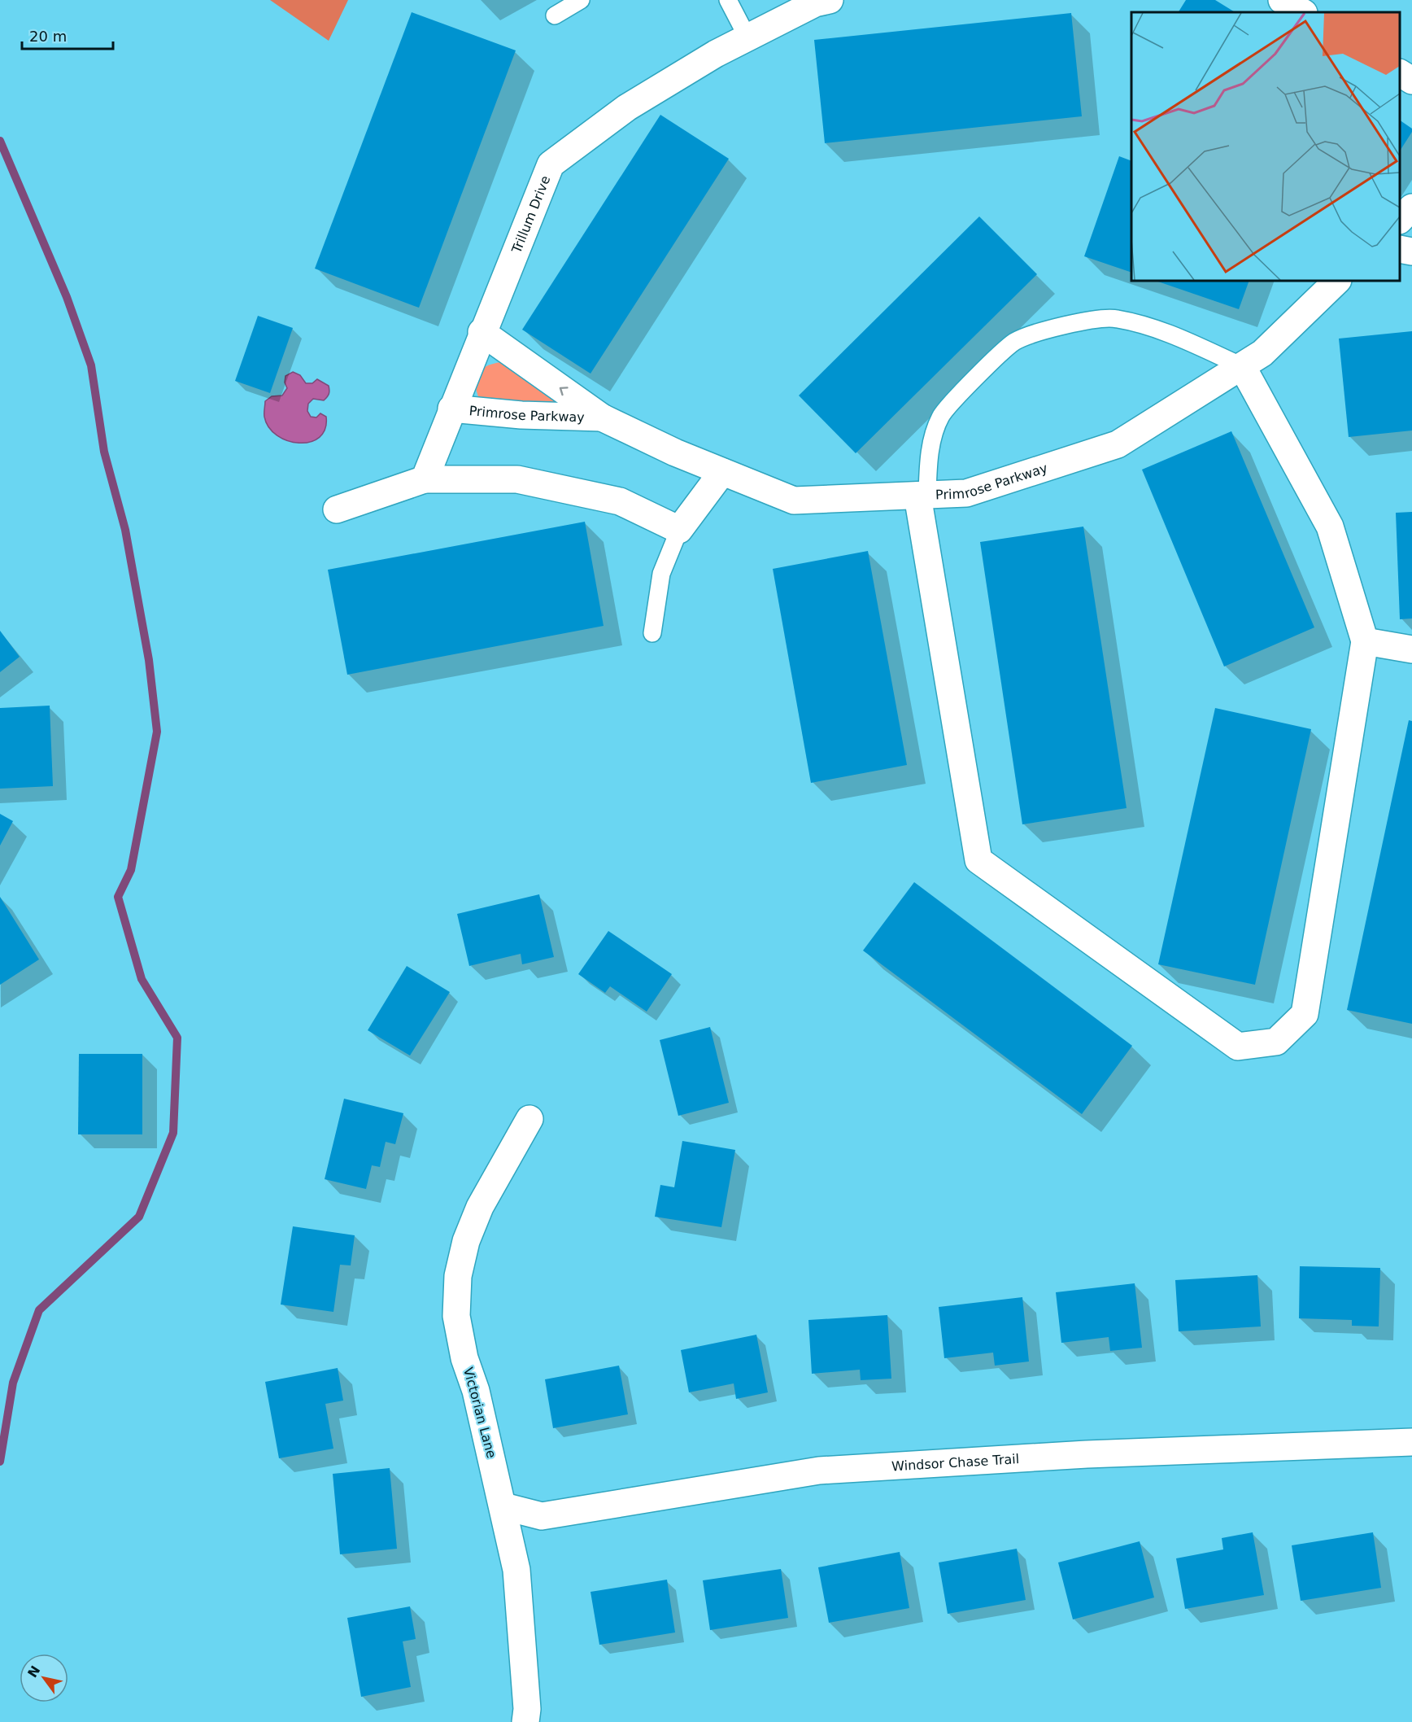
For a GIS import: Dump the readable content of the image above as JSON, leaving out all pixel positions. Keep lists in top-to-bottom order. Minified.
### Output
{"streets":{"street":["Trillum Drive","Primrose Parkway","Victorian Lane","Windsor Chase Trail"]},"crossings":[["Trillum Drive","Primrose Parkway"],["Victorian Lane","Windsor Chase Trail"]],"scale_bar":"20 m","north":"top left"}
